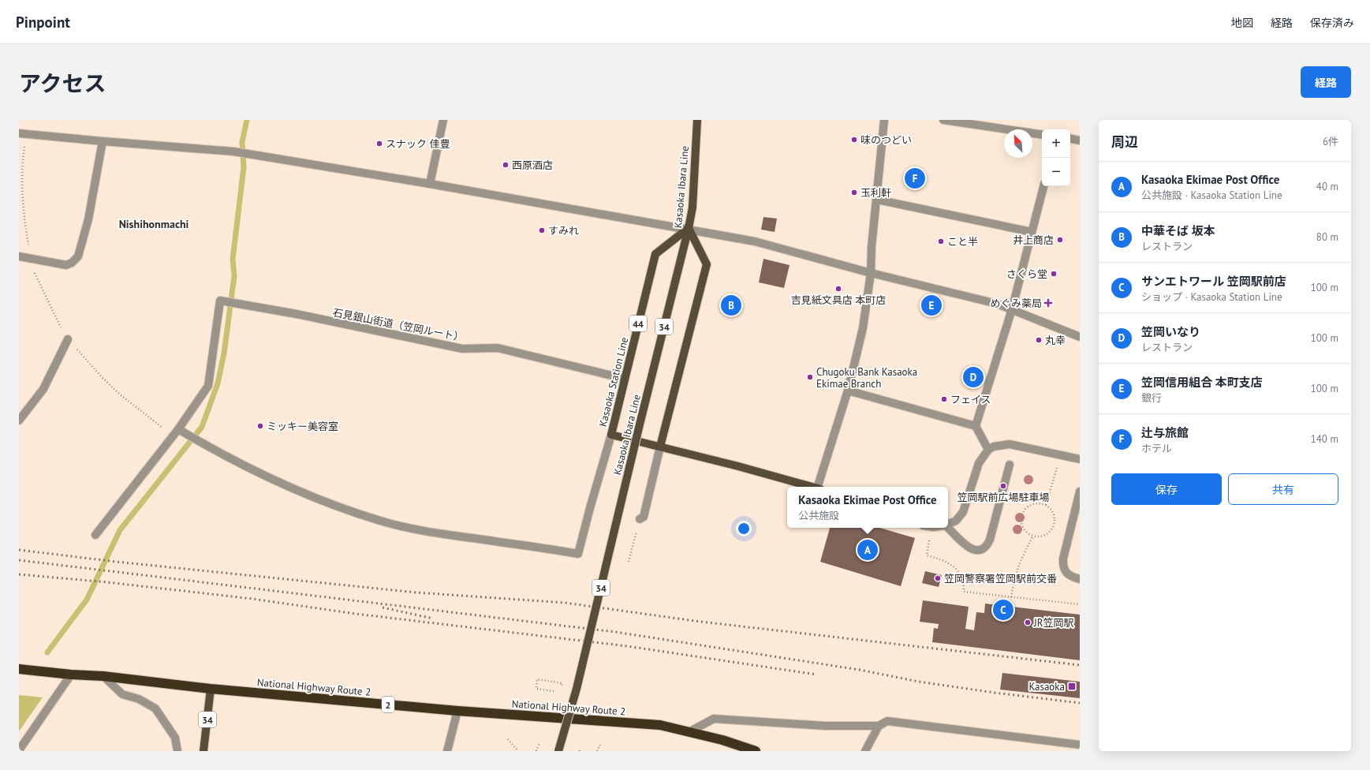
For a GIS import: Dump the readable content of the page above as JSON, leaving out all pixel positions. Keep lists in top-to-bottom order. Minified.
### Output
{"streets":{"highway":["National Highway Route 2","2"],"main road":["Kasaoka Ibara Line","44","34","Kasaoka Station Line"],"street":["石見銀山街道（笠岡ルート）"]},"crossings":[["Kasaoka Ibara Line","Kasaoka Station Line"],["石見銀山街道（笠岡ルート）","Kasaoka Station Line"],["34","National Highway Route 2"]],"districts":["Nishihonmachi"],"places":{"other":["味のつどい","スナック 佳豊","西原酒店","玉利軒","すみれ","井上商店","こと半","さくら堂","吉見紙文具店 本町店","丸幸","Chugoku Bank Kasaoka Ekimae Branch","フェイス","ミッキー美容室","笠岡駅前広場駐車場","笠岡警察署笠岡駅前交番","JR笠岡駅"],"health":["めぐみ薬局"],"transit":["Kasaoka"]},"north":"top left","page":{"header":"Pinpoint","nav":["地図","経路","保存済み"],"title":"アクセス","buttons":["経路",["保存","共有"]],"heading":["周辺","6件"],"map_buttons":["+","−"],"list":[{"mark":"A","name":"Kasaoka Ekimae Post Office","note":"公共施設 · Kasaoka Station Line","value":"40 m"},{"mark":"B","name":"中華そば 坂本","note":"レストラン","value":"80 m"},{"mark":"C","name":"サンエトワール 笠岡駅前店","note":"ショップ · Kasaoka Station Line","value":"100 m"},{"mark":"D","name":"笠岡いなり","note":"レストラン","value":"100 m"},{"mark":"E","name":"笠岡信用組合 本町支店","note":"銀行","value":"100 m"},{"mark":"F","name":"辻与旅館","note":"ホテル","value":"140 m"}],"pins":["F","B","E","D","A","C"],"popup":["Kasaoka Ekimae Post Office","公共施設"]}}
